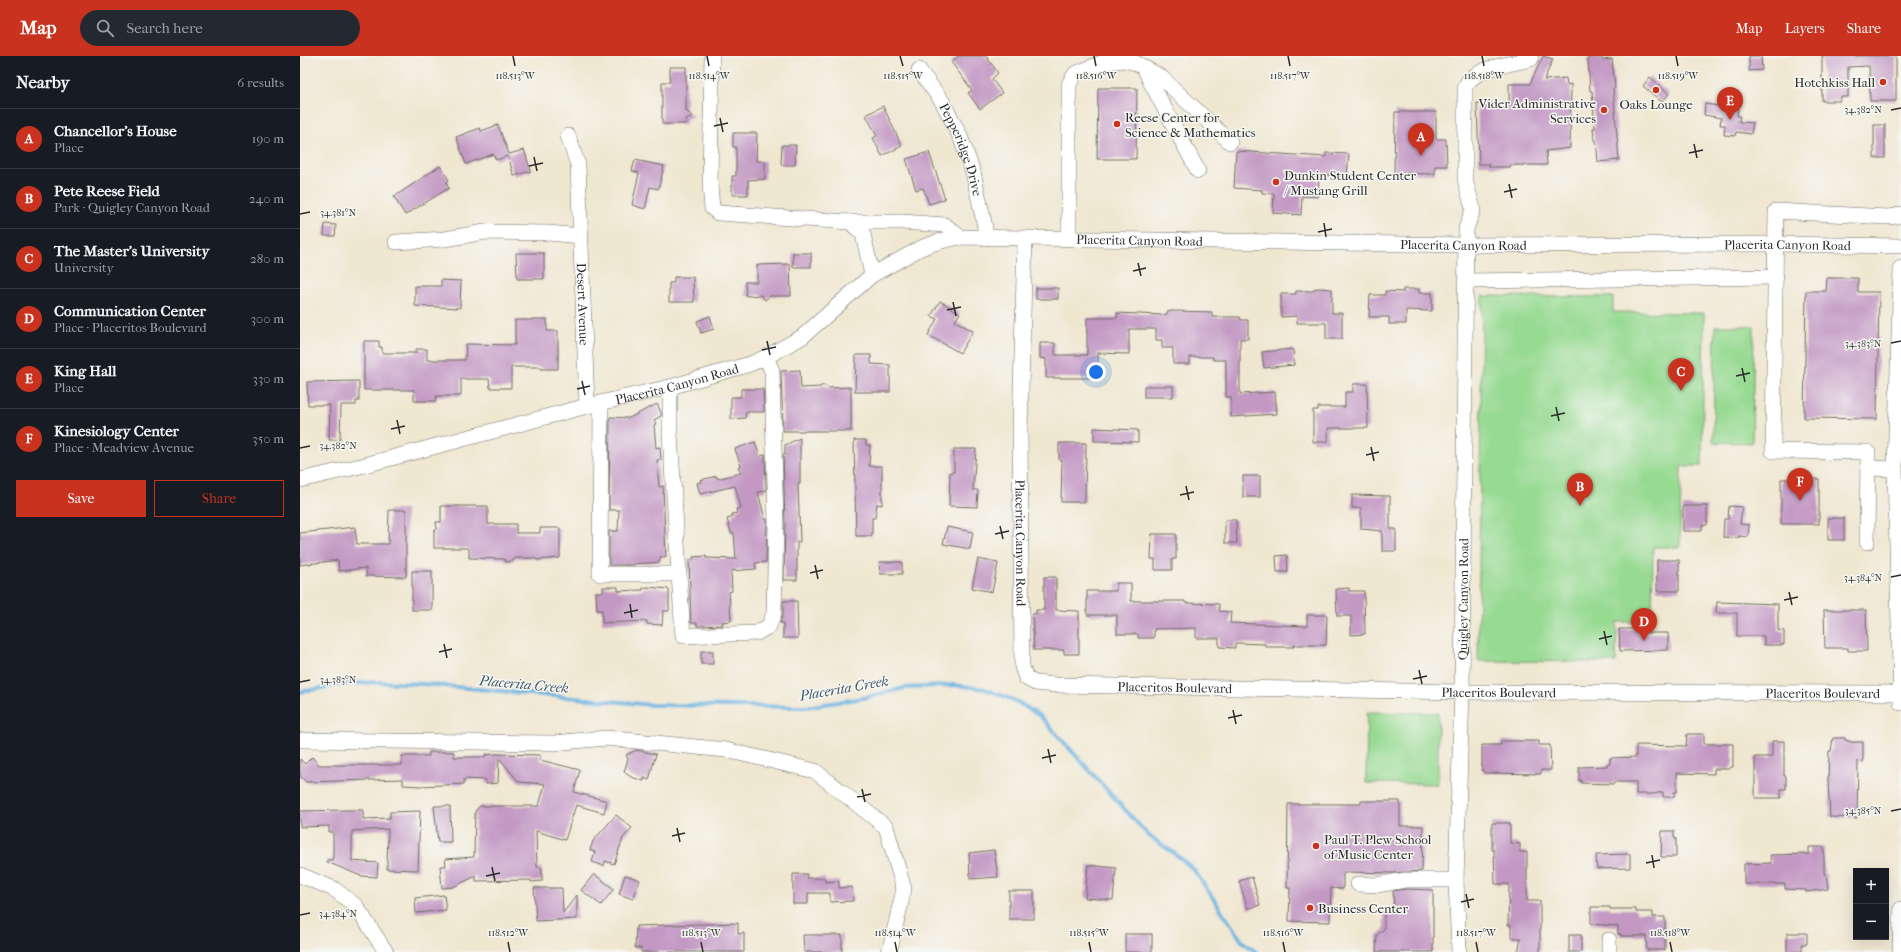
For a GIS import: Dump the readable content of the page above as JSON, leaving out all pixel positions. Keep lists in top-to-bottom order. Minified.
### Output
{"streets":{"street":["Pepperidge Drive","Placerita Canyon Road","Desert Avenue","Quigley Canyon Road","Placeritos Boulevard"]},"crossings":[["Pepperidge Drive","Placerita Canyon Road"],["Placerita Canyon Road","Desert Avenue"],["Placerita Canyon Road","Quigley Canyon Road"],["Placerita Canyon Road","Placeritos Boulevard"],["Quigley Canyon Road","Placeritos Boulevard"]],"water":["Placerita Creek"],"places":["Hotchkiss Hall","Oaks Lounge","Vider Administrative Services","Reese Center for Science & Mathematics","Dunkin Student Center / Mustang Grill","Paul T. Plew School of Music Center","Business Center"],"page":{"header":"Map","search":"Search here","nav":["Map","Layers","Share"],"heading":["Nearby","6 results"],"pins":["E","A","C","F","B","D"],"list":[{"mark":"A","name":"Chancellor's House","note":"Place","value":"190 m"},{"mark":"B","name":"Pete Reese Field","note":"Park · Quigley Canyon Road","value":"240 m"},{"mark":"C","name":"The Master's University","note":"University","value":"280 m"},{"mark":"D","name":"Communication Center","note":"Place · Placeritos Boulevard","value":"300 m"},{"mark":"E","name":"King Hall","note":"Place","value":"330 m"},{"mark":"F","name":"Kinesiology Center","note":"Place · Meadview Avenue","value":"350 m"}],"buttons":["Save","Share"],"map_buttons":["+","−"]},"coordinates":["118.513°W","118.514°W","118.515°W","118.516°W","118.517°W","118.518°W","118.519°W","34.382°N","34.381°N","34.383°N","34.384°N","34.385°N","118.512°W"]}
